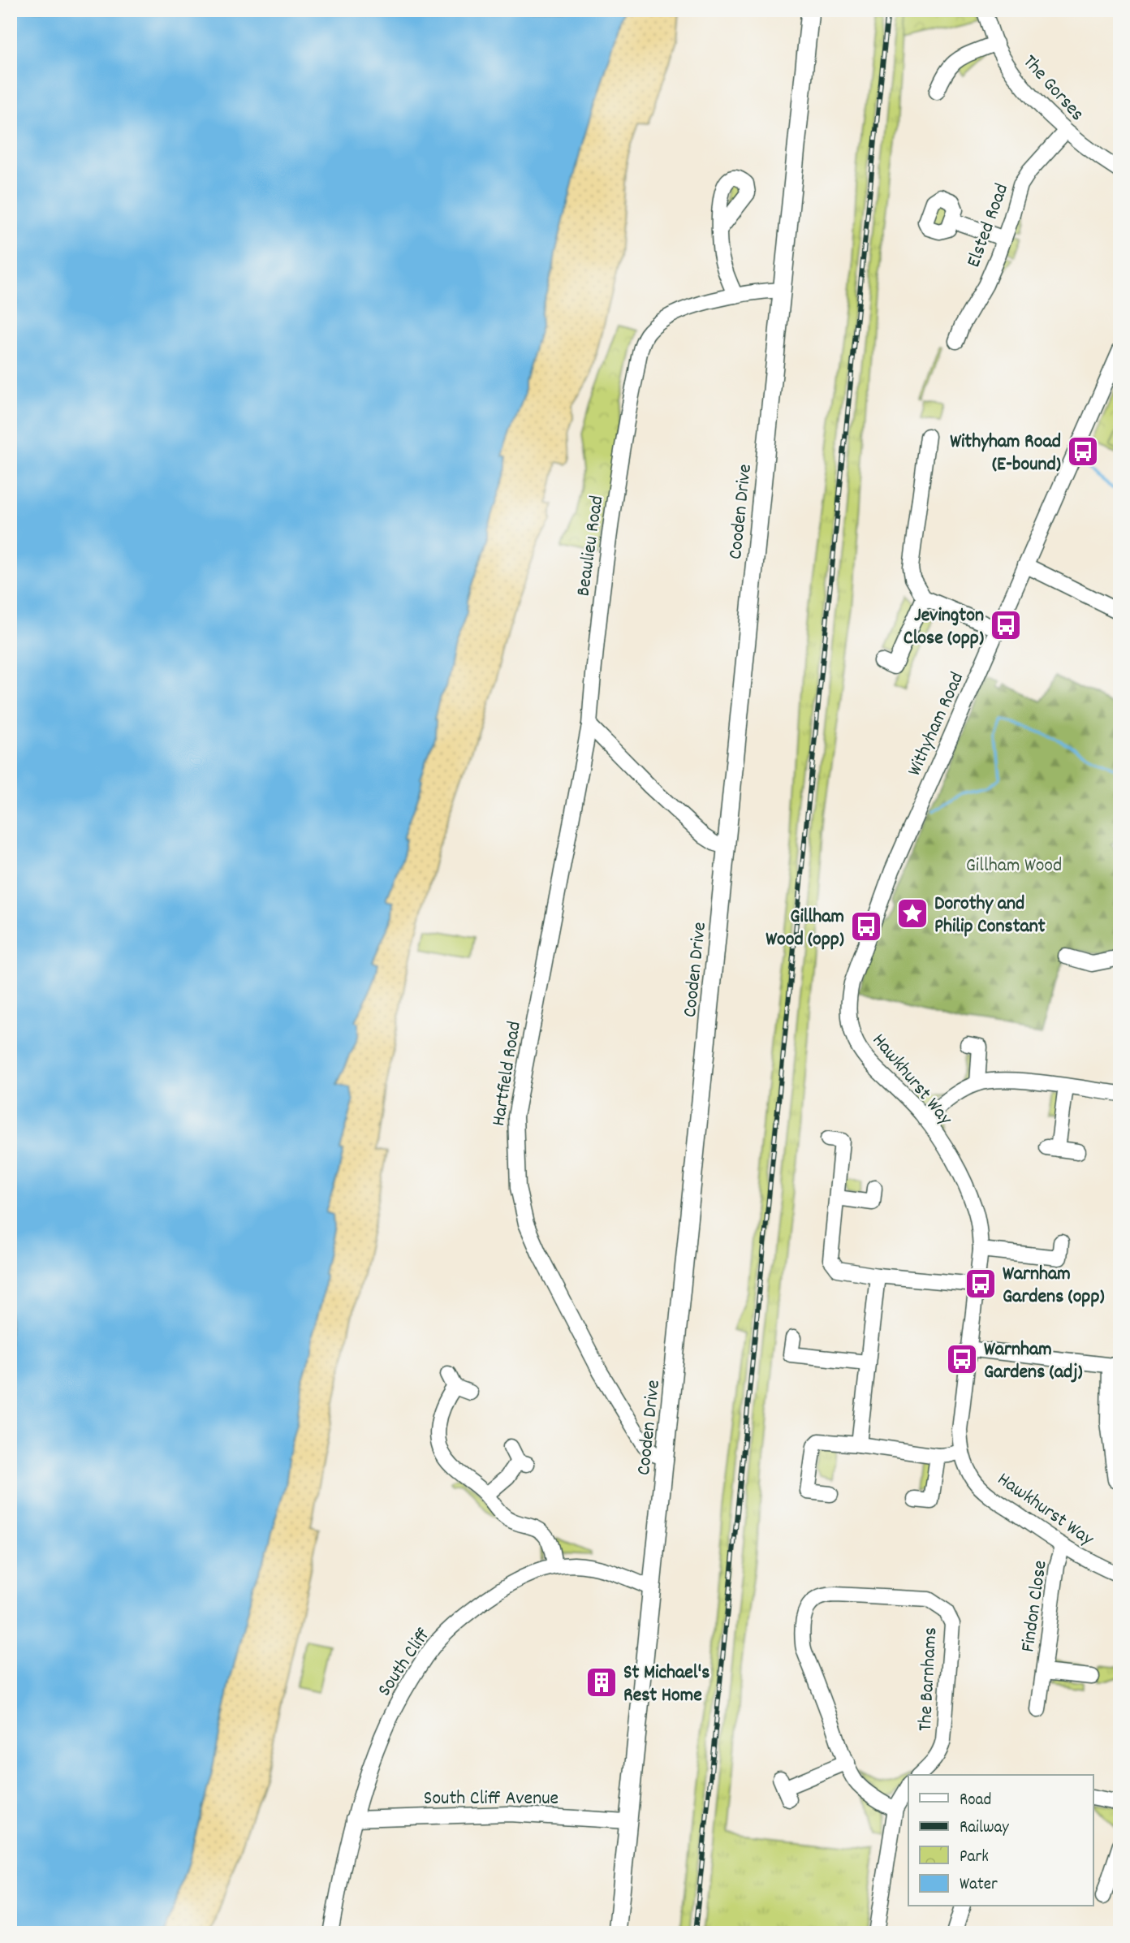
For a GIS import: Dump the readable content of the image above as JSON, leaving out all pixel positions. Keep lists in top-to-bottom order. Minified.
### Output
{"streets":{"main road":["Cooden Drive"],"street":["The Gorses","Elsted Road","Beaulieu Road","Withyham Road","Hartfield Road","Hawkhurst Way","Findon Close","South Cliff","The Barnhams","South Cliff Avenue"]},"crossings":[["The Gorses","Elsted Road"],["Cooden Drive","Beaulieu Road"],["Cooden Drive","Hartfield Road"],["Cooden Drive","South Cliff"],["Cooden Drive","South Cliff Avenue"],["Beaulieu Road","Hartfield Road"],["Withyham Road","Hawkhurst Way"],["Hawkhurst Way","Findon Close"],["South Cliff","South Cliff Avenue"]],"parks":["Gillham Wood"],"places":{"bus stop":["Withyham Road (E-bound)","Jevington Close (opp)","Gillham Wood (opp)","Warnham Gardens (opp)","Warnham Gardens (adj)"],"place":["Dorothy and Philip Constant"],"building":["St Michael's Rest Home"]},"legend":["Road","Railway","Park","Water"]}
